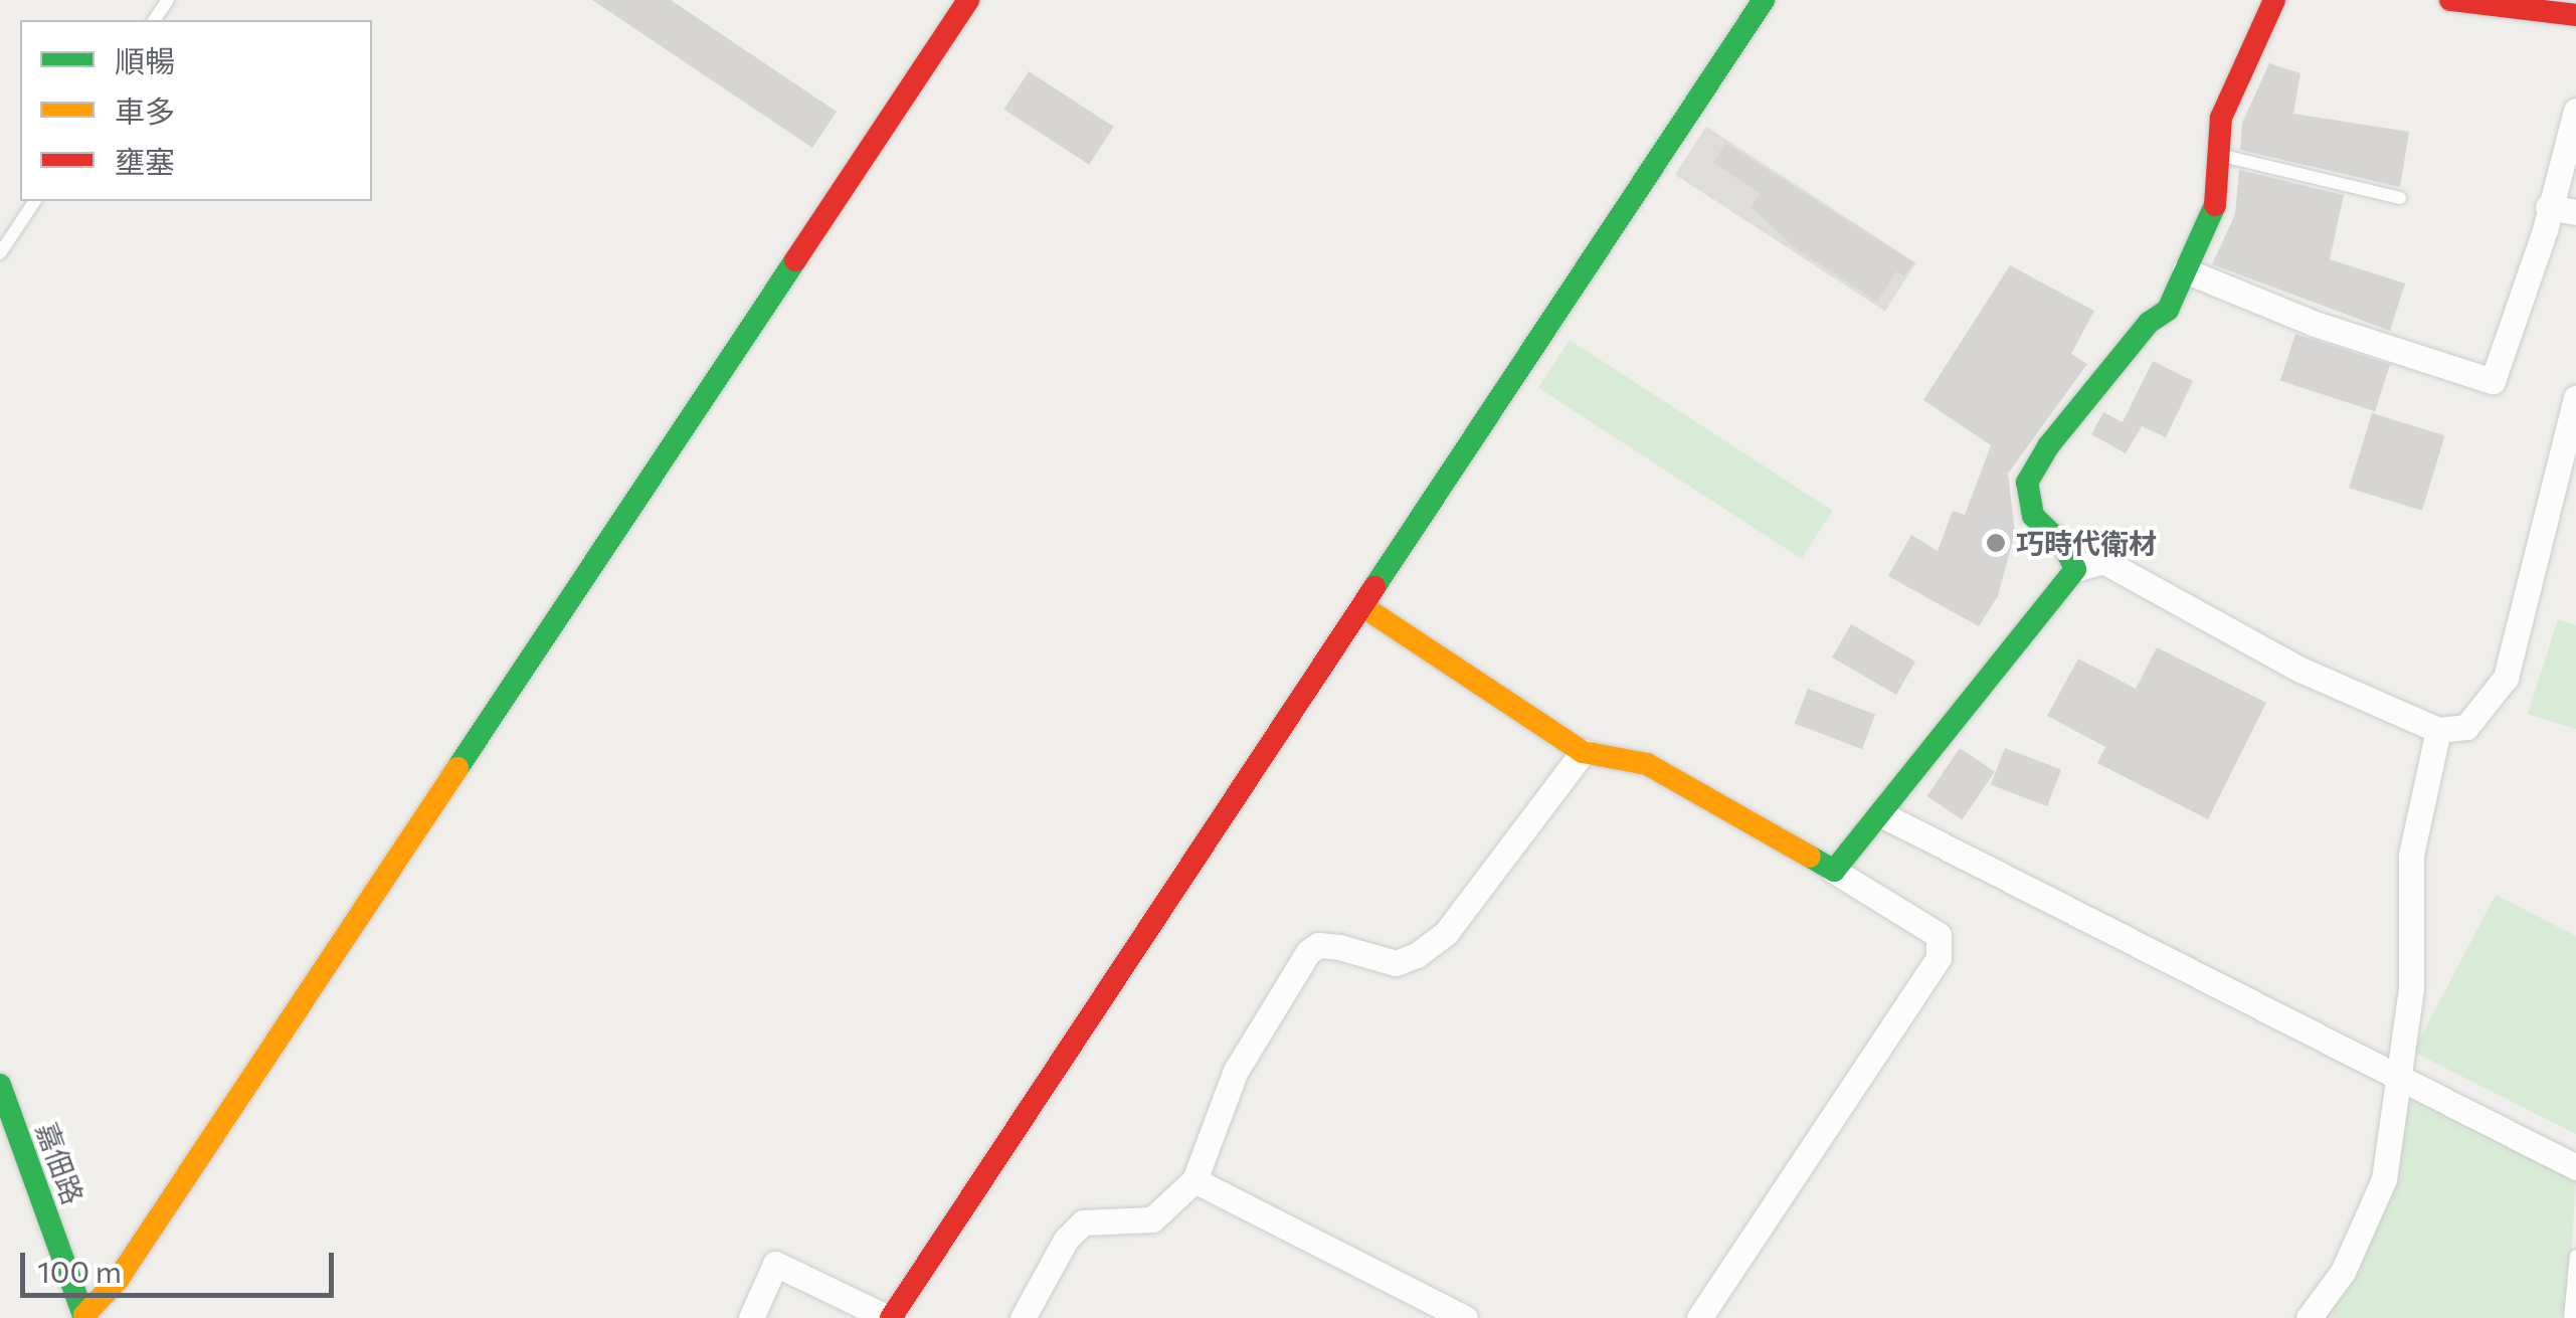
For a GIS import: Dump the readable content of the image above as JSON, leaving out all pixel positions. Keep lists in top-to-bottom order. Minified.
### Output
{"streets":{"street":["嘉佃路"]},"places":["巧時代衛材"],"legend":["順暢","車多","壅塞"],"scale_bar":"100 m"}
